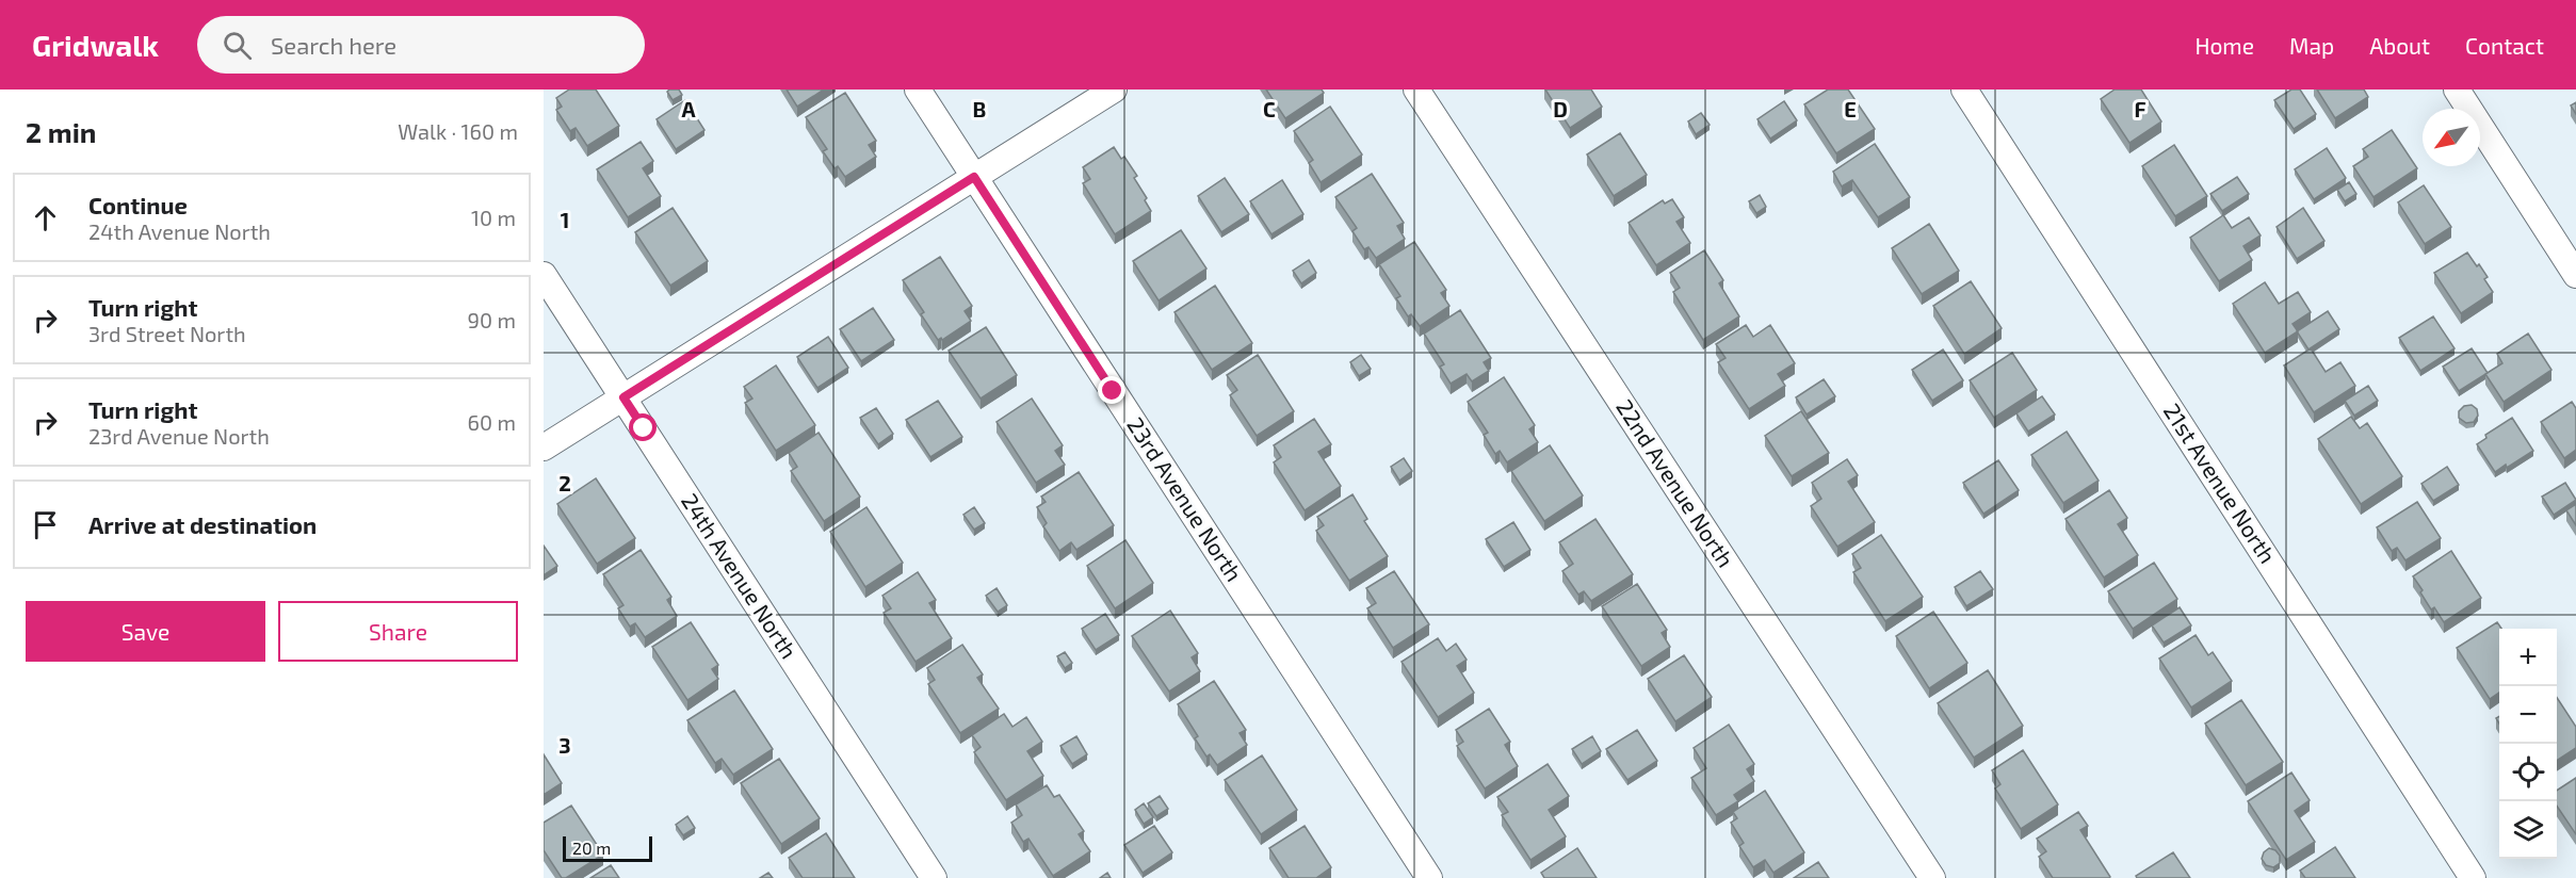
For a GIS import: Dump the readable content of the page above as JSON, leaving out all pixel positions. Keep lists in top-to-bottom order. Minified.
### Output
{"streets":{"street":["22nd Avenue North","21st Avenue North","23rd Avenue North","24th Avenue North"]},"scale_bar":"20 m","north":"bottom left","page":{"header":"Gridwalk","search":"Search here","nav":["Home","Map","About","Contact"],"heading":["2 min","Walk · 160 m"],"list":[["Continue","24th Avenue North","10 m"],["Turn right","3rd Street North","90 m"],["Turn right","23rd Avenue North","60 m"],"Arrive at destination"],"buttons":["Save","Share"],"map_buttons":["+","−"],"scale":"20 m"},"grid":{"columns":["A","B","C","D","E","F"],"rows":["1","2","3"]}}
